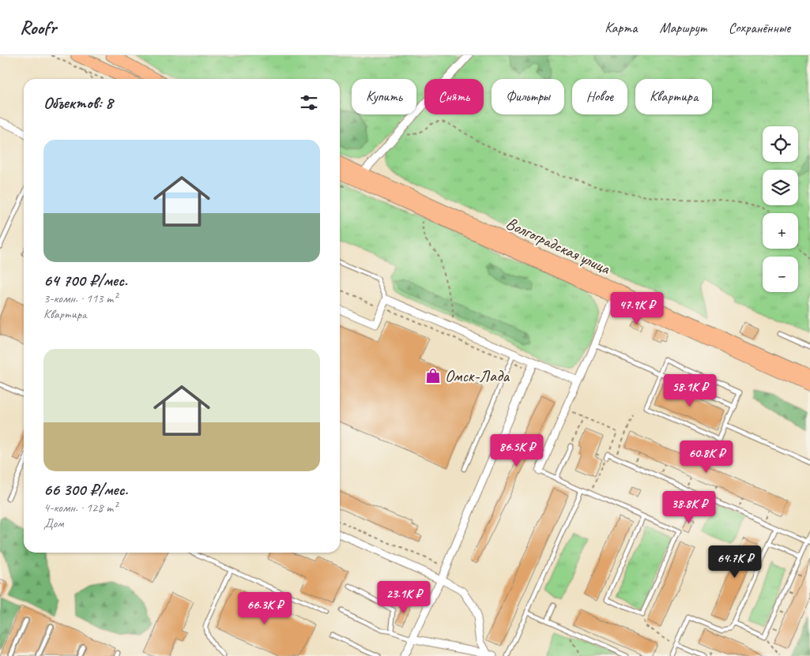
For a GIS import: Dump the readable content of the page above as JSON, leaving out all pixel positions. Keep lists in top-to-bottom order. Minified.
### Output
{"streets":{"main road":["Волгоградская улица"]},"places":{"shop":["Омск-Лада"]},"page":{"header":"Roofr","nav":["Карта","Маршрут","Сохранённые"],"chip":["Купить","Снять","Фильтры","Новое","Квартира"],"heading":"Объектов: 8","map_buttons":["+","−"],"list":[{"name":"64 700 ₽/мес.","note":"3-комн. · 113 m² · Квартира"},{"name":"66 300 ₽/мес.","note":"4-комн. · 128 m² · Дом"}],"price":["47.9K ₽","58.1K ₽","86.5K ₽","60.8K ₽","38.8K ₽","64.7K ₽","23.1K ₽","66.3K ₽"]}}
